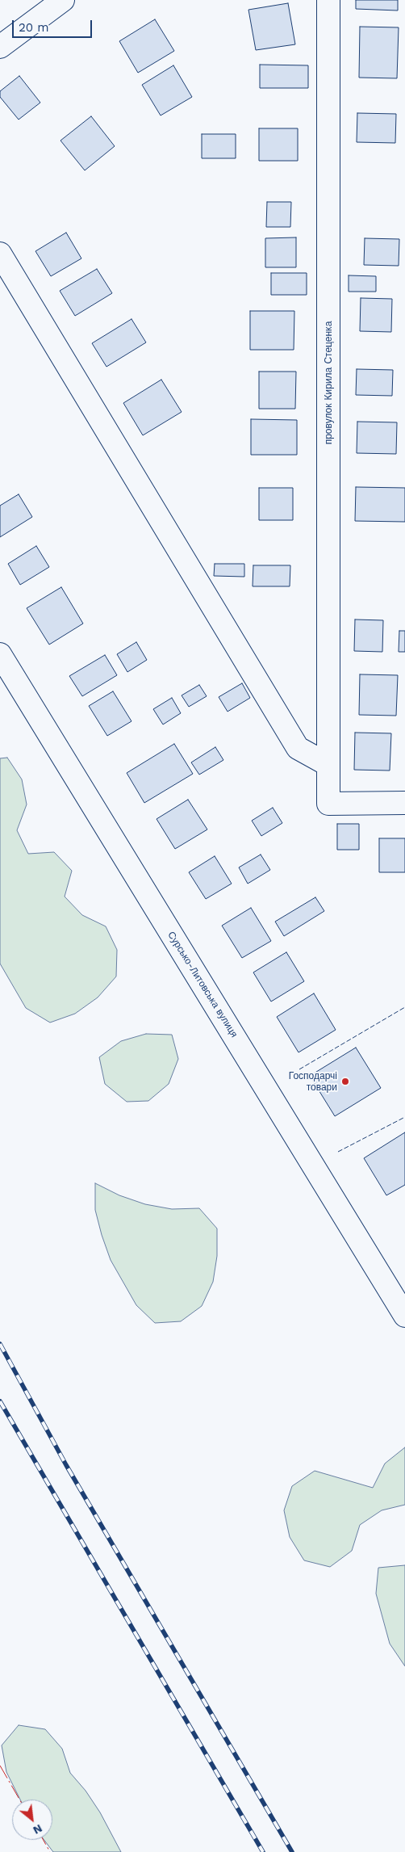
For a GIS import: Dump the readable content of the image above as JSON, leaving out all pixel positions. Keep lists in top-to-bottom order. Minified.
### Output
{"streets":{"street":["провулок Кирила Стеценка","Сурсько-Литовська вулиця"]},"places":["Господарчі товари"],"scale_bar":"20 m","north":"bottom right"}
